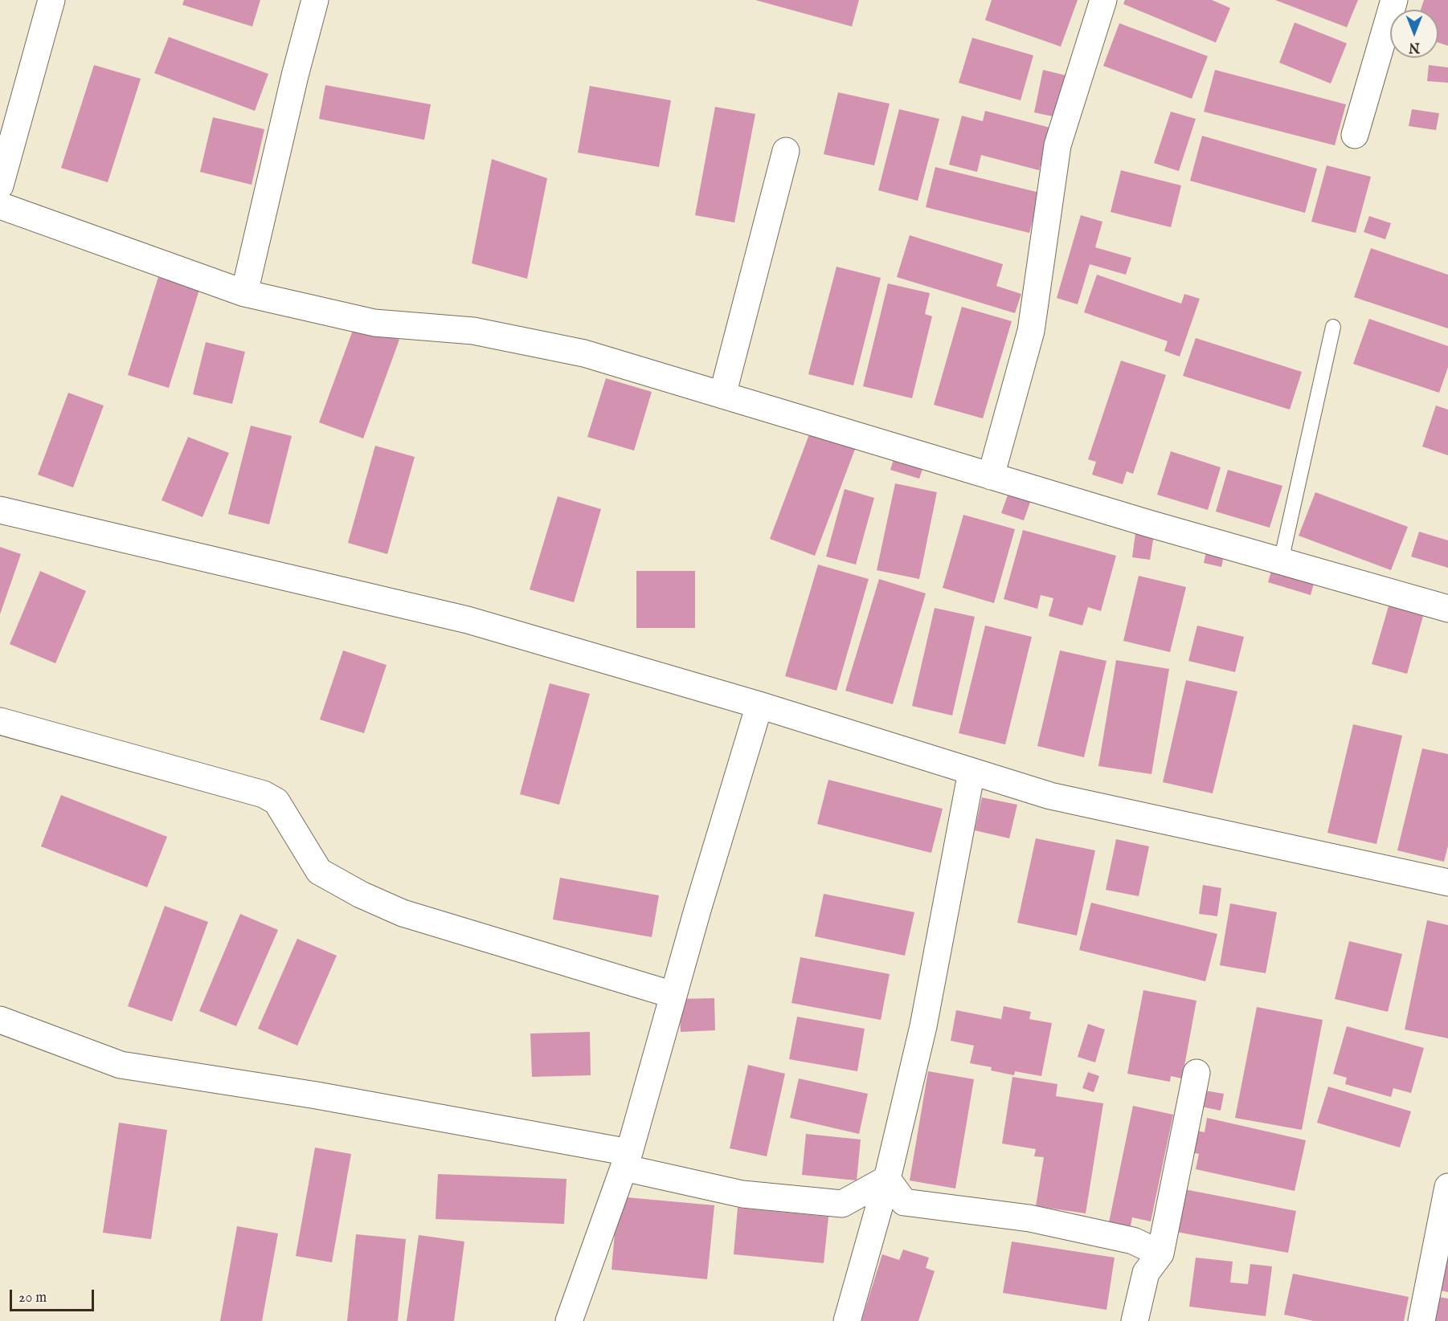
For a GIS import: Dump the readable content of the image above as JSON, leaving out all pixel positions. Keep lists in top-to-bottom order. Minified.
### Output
{"scale_bar":"20 m","north":"bottom"}
